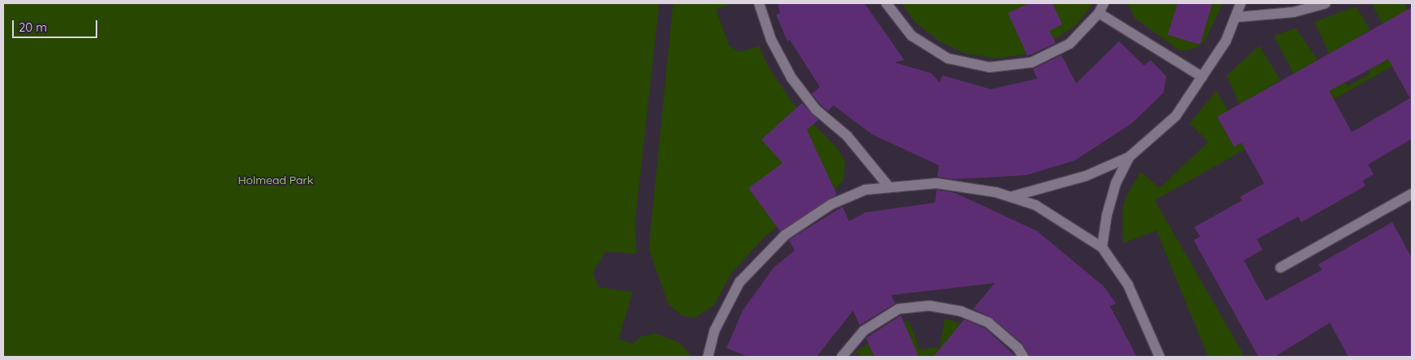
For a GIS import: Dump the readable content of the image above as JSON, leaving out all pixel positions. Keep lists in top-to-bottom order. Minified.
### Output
{"parks":["Holmead Park"],"scale_bar":"20 m"}
